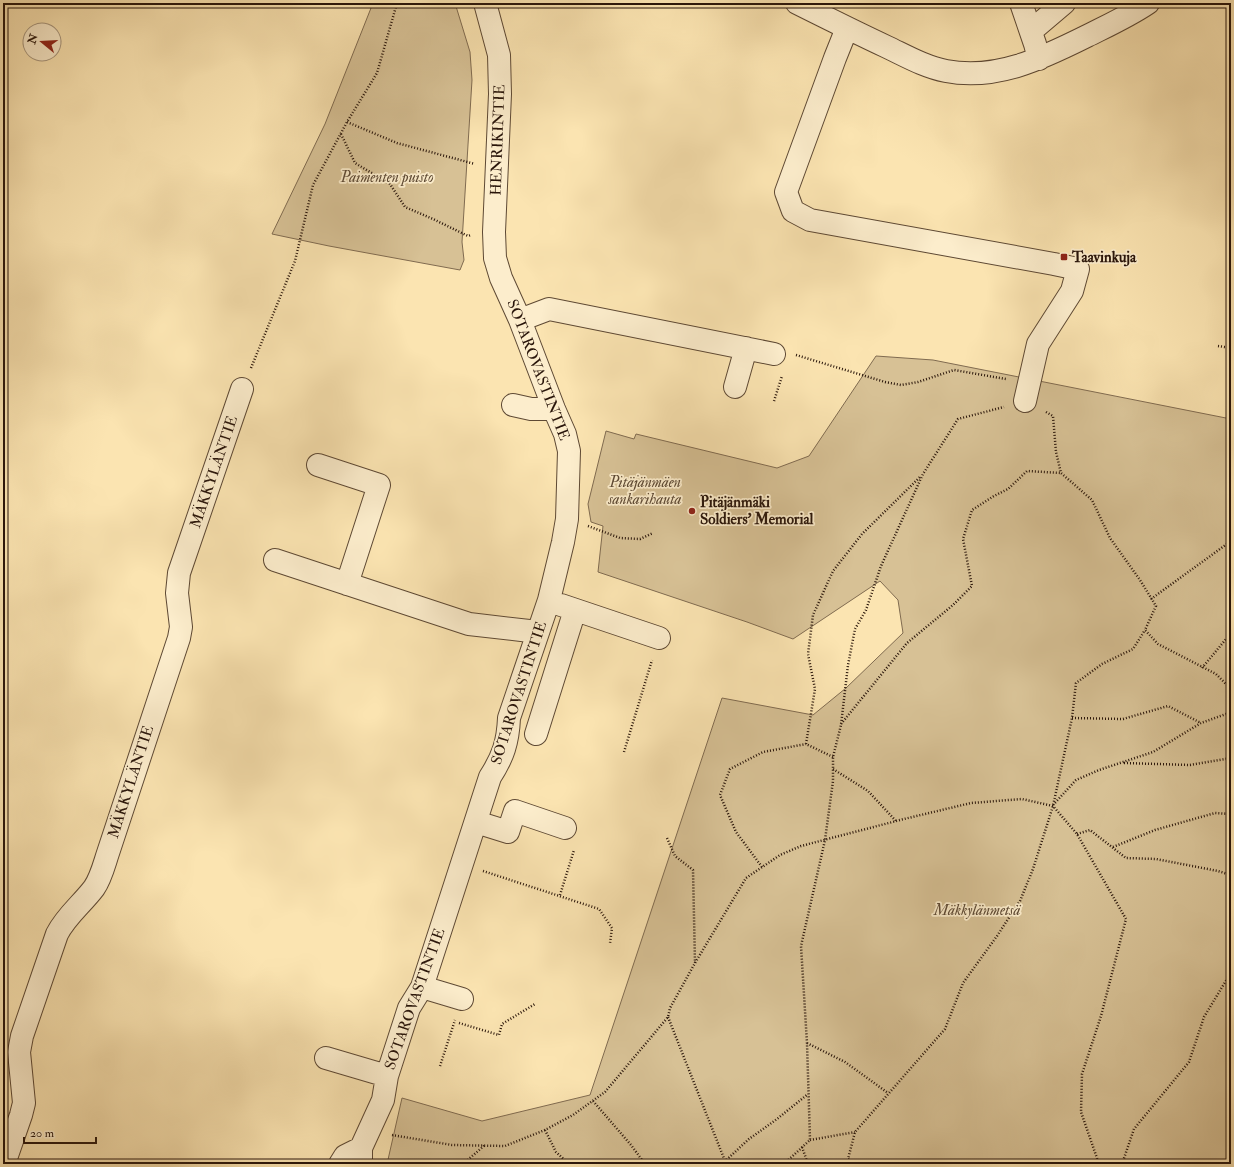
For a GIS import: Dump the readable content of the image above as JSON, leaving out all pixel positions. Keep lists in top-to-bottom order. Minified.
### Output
{"streets":{"street":["HENRIKINTIE","SOTAROVASTINTIE","MÄKKYLÄNTIE"]},"crossings":[["HENRIKINTIE","SOTAROVASTINTIE"]],"parks":["Paimenten puisto","Pitäjänmäen sankarihauta","Mäkkylänmetsä"],"places":{"transit":["Taavinkuja"],"other":["Pitäjänmäki Soldiers' Memorial"]},"scale_bar":"20 m","north":"left"}
